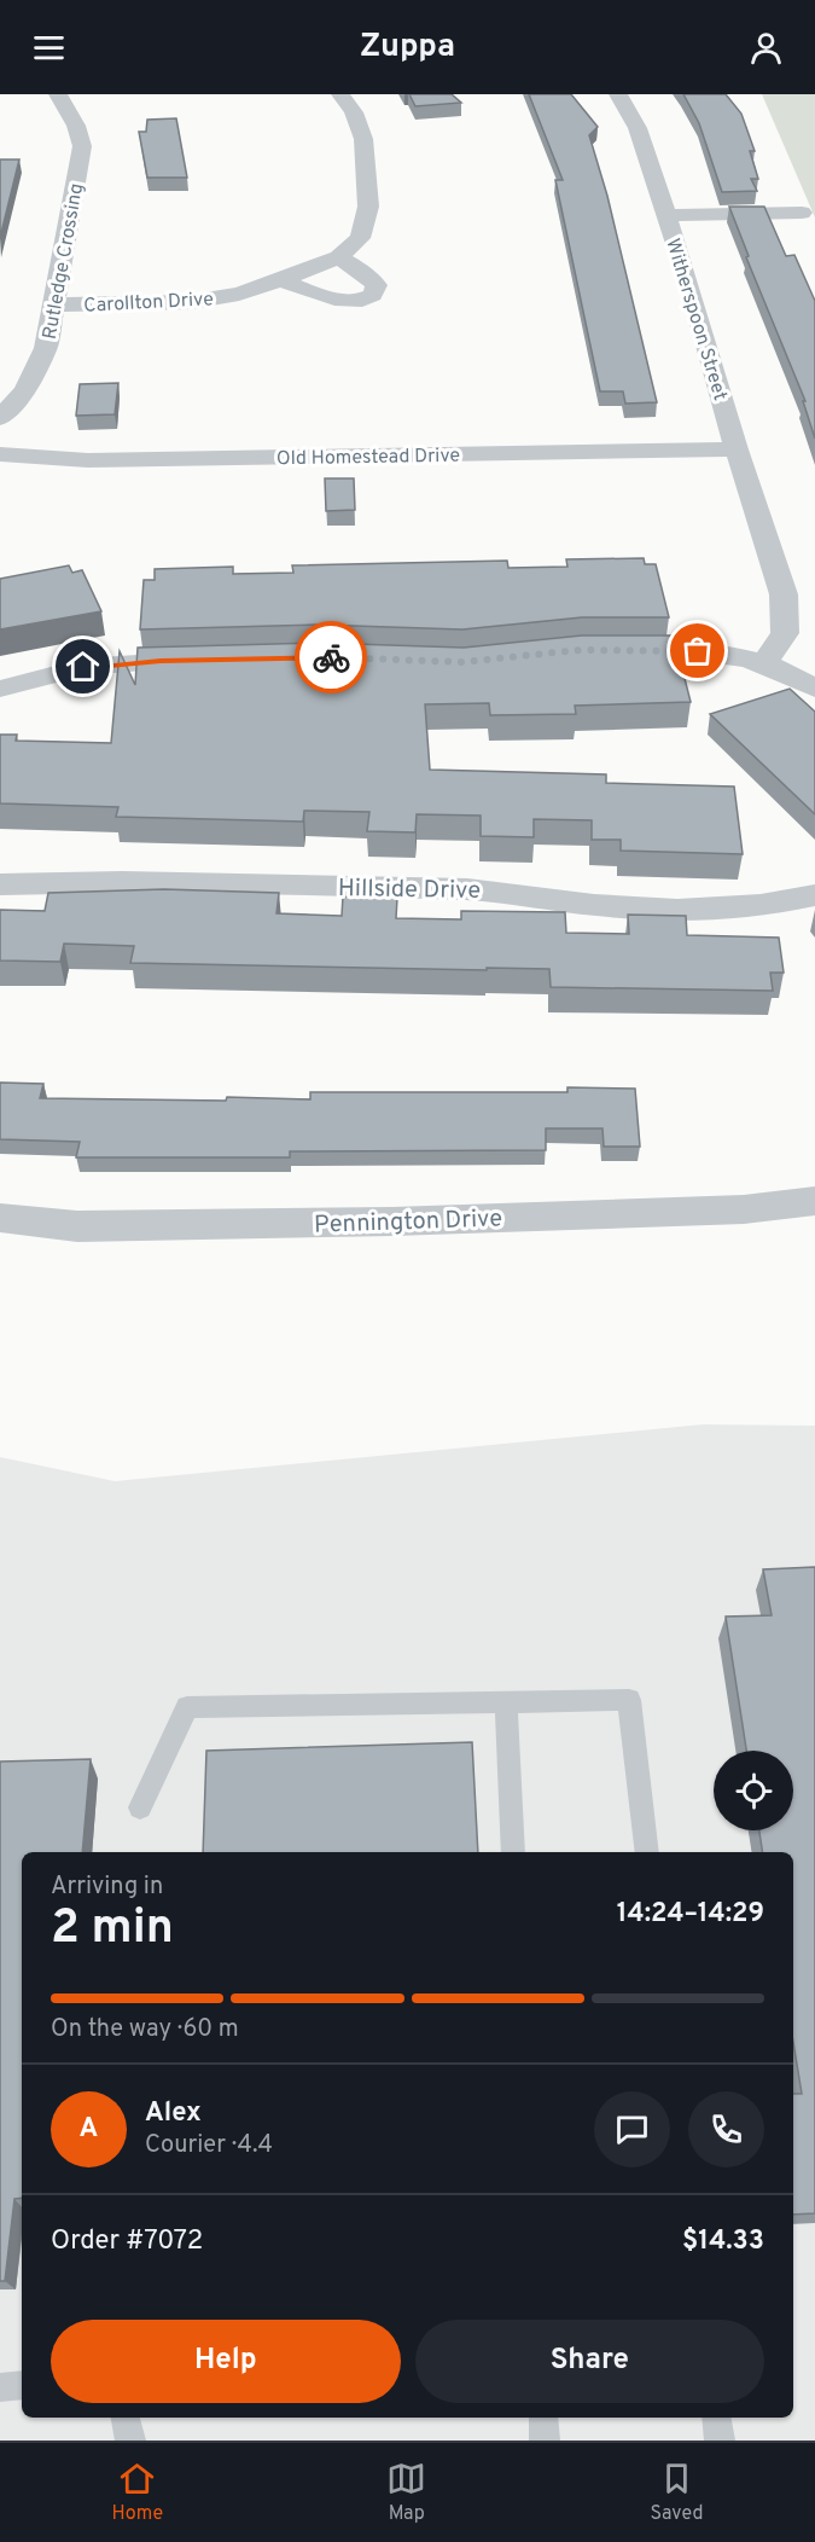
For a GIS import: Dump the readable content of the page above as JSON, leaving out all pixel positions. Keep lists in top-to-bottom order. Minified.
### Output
{"streets":{"street":["Rutledge Crossing","Carollton Drive","Witherspoon Street","Old Homestead Drive","Hillside Drive","Pennington Drive"]},"crossings":[["Rutledge Crossing","Carollton Drive"],["Witherspoon Street","Old Homestead Drive"]],"page":{"header":"Zuppa","heading":["2 min","Arriving in","14:24–14:29"],"panel":["Alex","Courier · 4.4","Order #7072","$14.33"],"bar":"On the way · 60 m","round":"A","buttons":["Help","Share"],"tabs":["Home","Map","Saved"]}}
